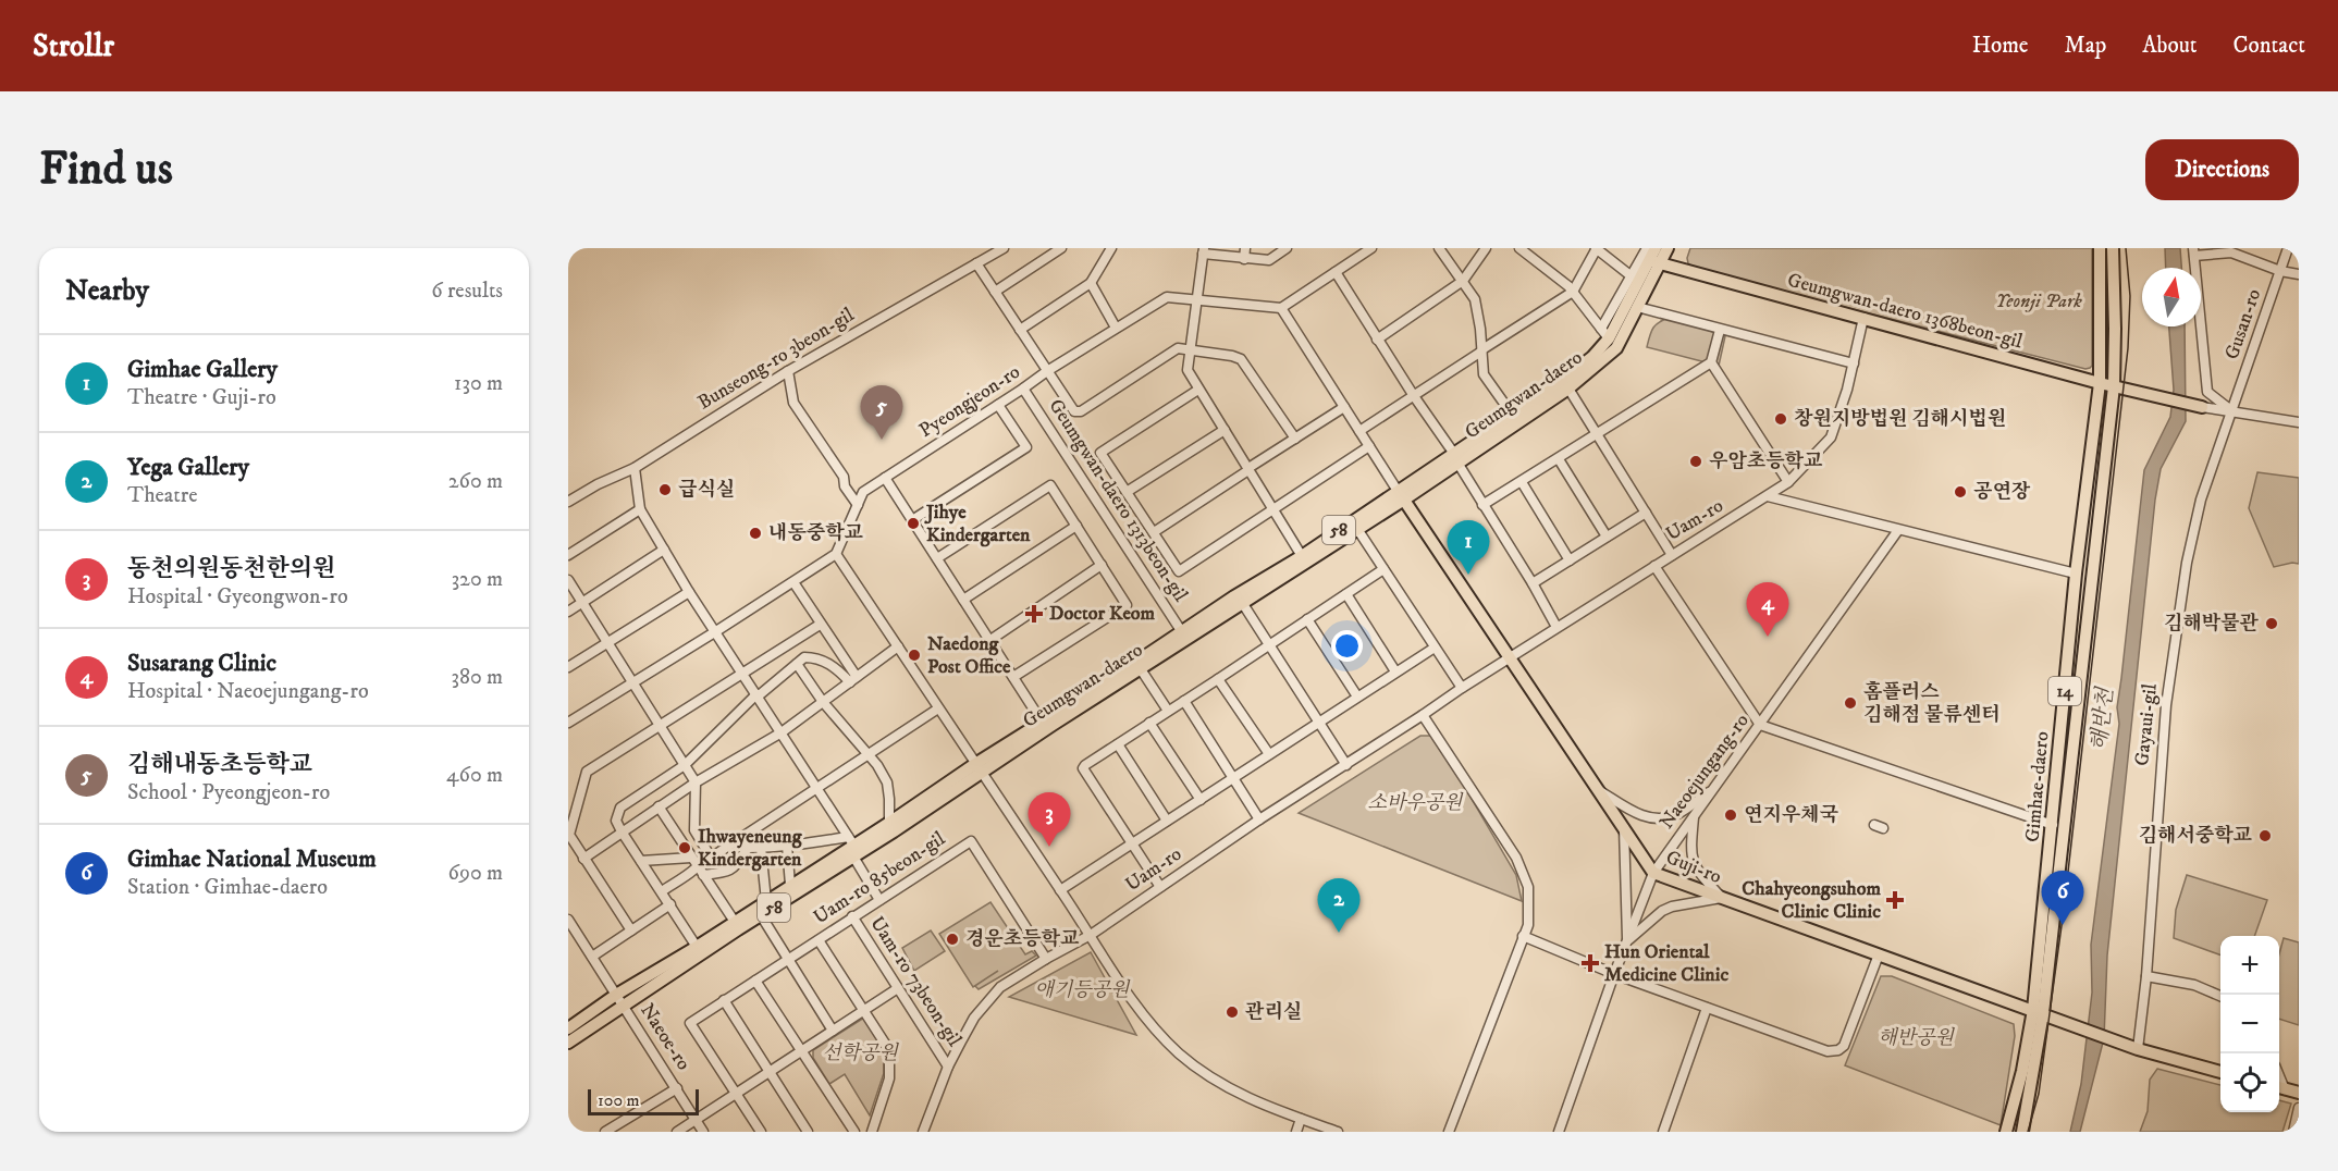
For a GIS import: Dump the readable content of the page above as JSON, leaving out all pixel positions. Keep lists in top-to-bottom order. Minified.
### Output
{"streets":{"main road":["Geumgwan-daero 1368beon-gil","Geumgwan-daero","58","14","Gimhae-daero","Guji-ro"],"street":["Gusan-ro","Bunseong-ro 3beon-gil","Pyeongjeon-ro","Geumgwan-daero 1313beon-gil","Uam-ro","Gayaui-gil","Naeoejungang-ro","Uam-ro 85beon-gil","Uam-ro 73beon-gil","Naeoe-ro"]},"crossings":[["Geumgwan-daero 1368beon-gil","Geumgwan-daero"],["Geumgwan-daero 1368beon-gil","Uam-ro"],["Geumgwan-daero 1368beon-gil","Gimhae-daero"],["Gusan-ro","Gayaui-gil"],["Geumgwan-daero","Geumgwan-daero 1313beon-gil"],["Geumgwan-daero","Guji-ro"],["Geumgwan-daero","Naeoe-ro"],["Pyeongjeon-ro","Geumgwan-daero 1313beon-gil"],["Uam-ro","Guji-ro"],["Uam-ro","Uam-ro 85beon-gil"],["Uam-ro","Uam-ro 73beon-gil"],["Gayaui-gil","Guji-ro"],["Naeoejungang-ro","Guji-ro"],["Gimhae-daero","Guji-ro"],["Uam-ro 85beon-gil","Uam-ro 73beon-gil"]],"water":["해반천"],"parks":["Yeonji Park","소바우공원","애기등공원","해반공원","선학공원"],"places":{"other":["창원지방법원 김해시법원","우암초등학교","급식실","공연장","Jihye Kindergarten","내동중학교","김해박물관","Naedong Post Office","홈플러스 김해점 물류센터","연지우체국","김해서중학교","Ihwayeneung Kindergarten","경운초등학교","관리실"],"health":["Doctor Keom","Chahyeongsuhom Clinic Clinic","Hun Oriental Medicine Clinic"]},"scale_bar":"100 m","north":"top","page":{"header":"Strollr","nav":["Home","Map","About","Contact"],"buttons":"Directions","title":"Find us","heading":["Nearby","6 results"],"list":[{"mark":"1","name":"Gimhae Gallery","note":"Theatre · Guji-ro","value":"130 m"},{"mark":"2","name":"Yega Gallery","note":"Theatre","value":"260 m"},{"mark":"3","name":"동천의원동천한의원","note":"Hospital · Gyeongwon-ro","value":"320 m"},{"mark":"4","name":"Susarang Clinic","note":"Hospital · Naeoejungang-ro","value":"380 m"},{"mark":"5","name":"김해내동초등학교","note":"School · Pyeongjeon-ro","value":"460 m"},{"mark":"6","name":"Gimhae National Museum","note":"Station · Gimhae-daero","value":"690 m"}],"pins":["5","1","4","3","6","2"],"map_buttons":["+","−"],"scale":"100 m"}}
